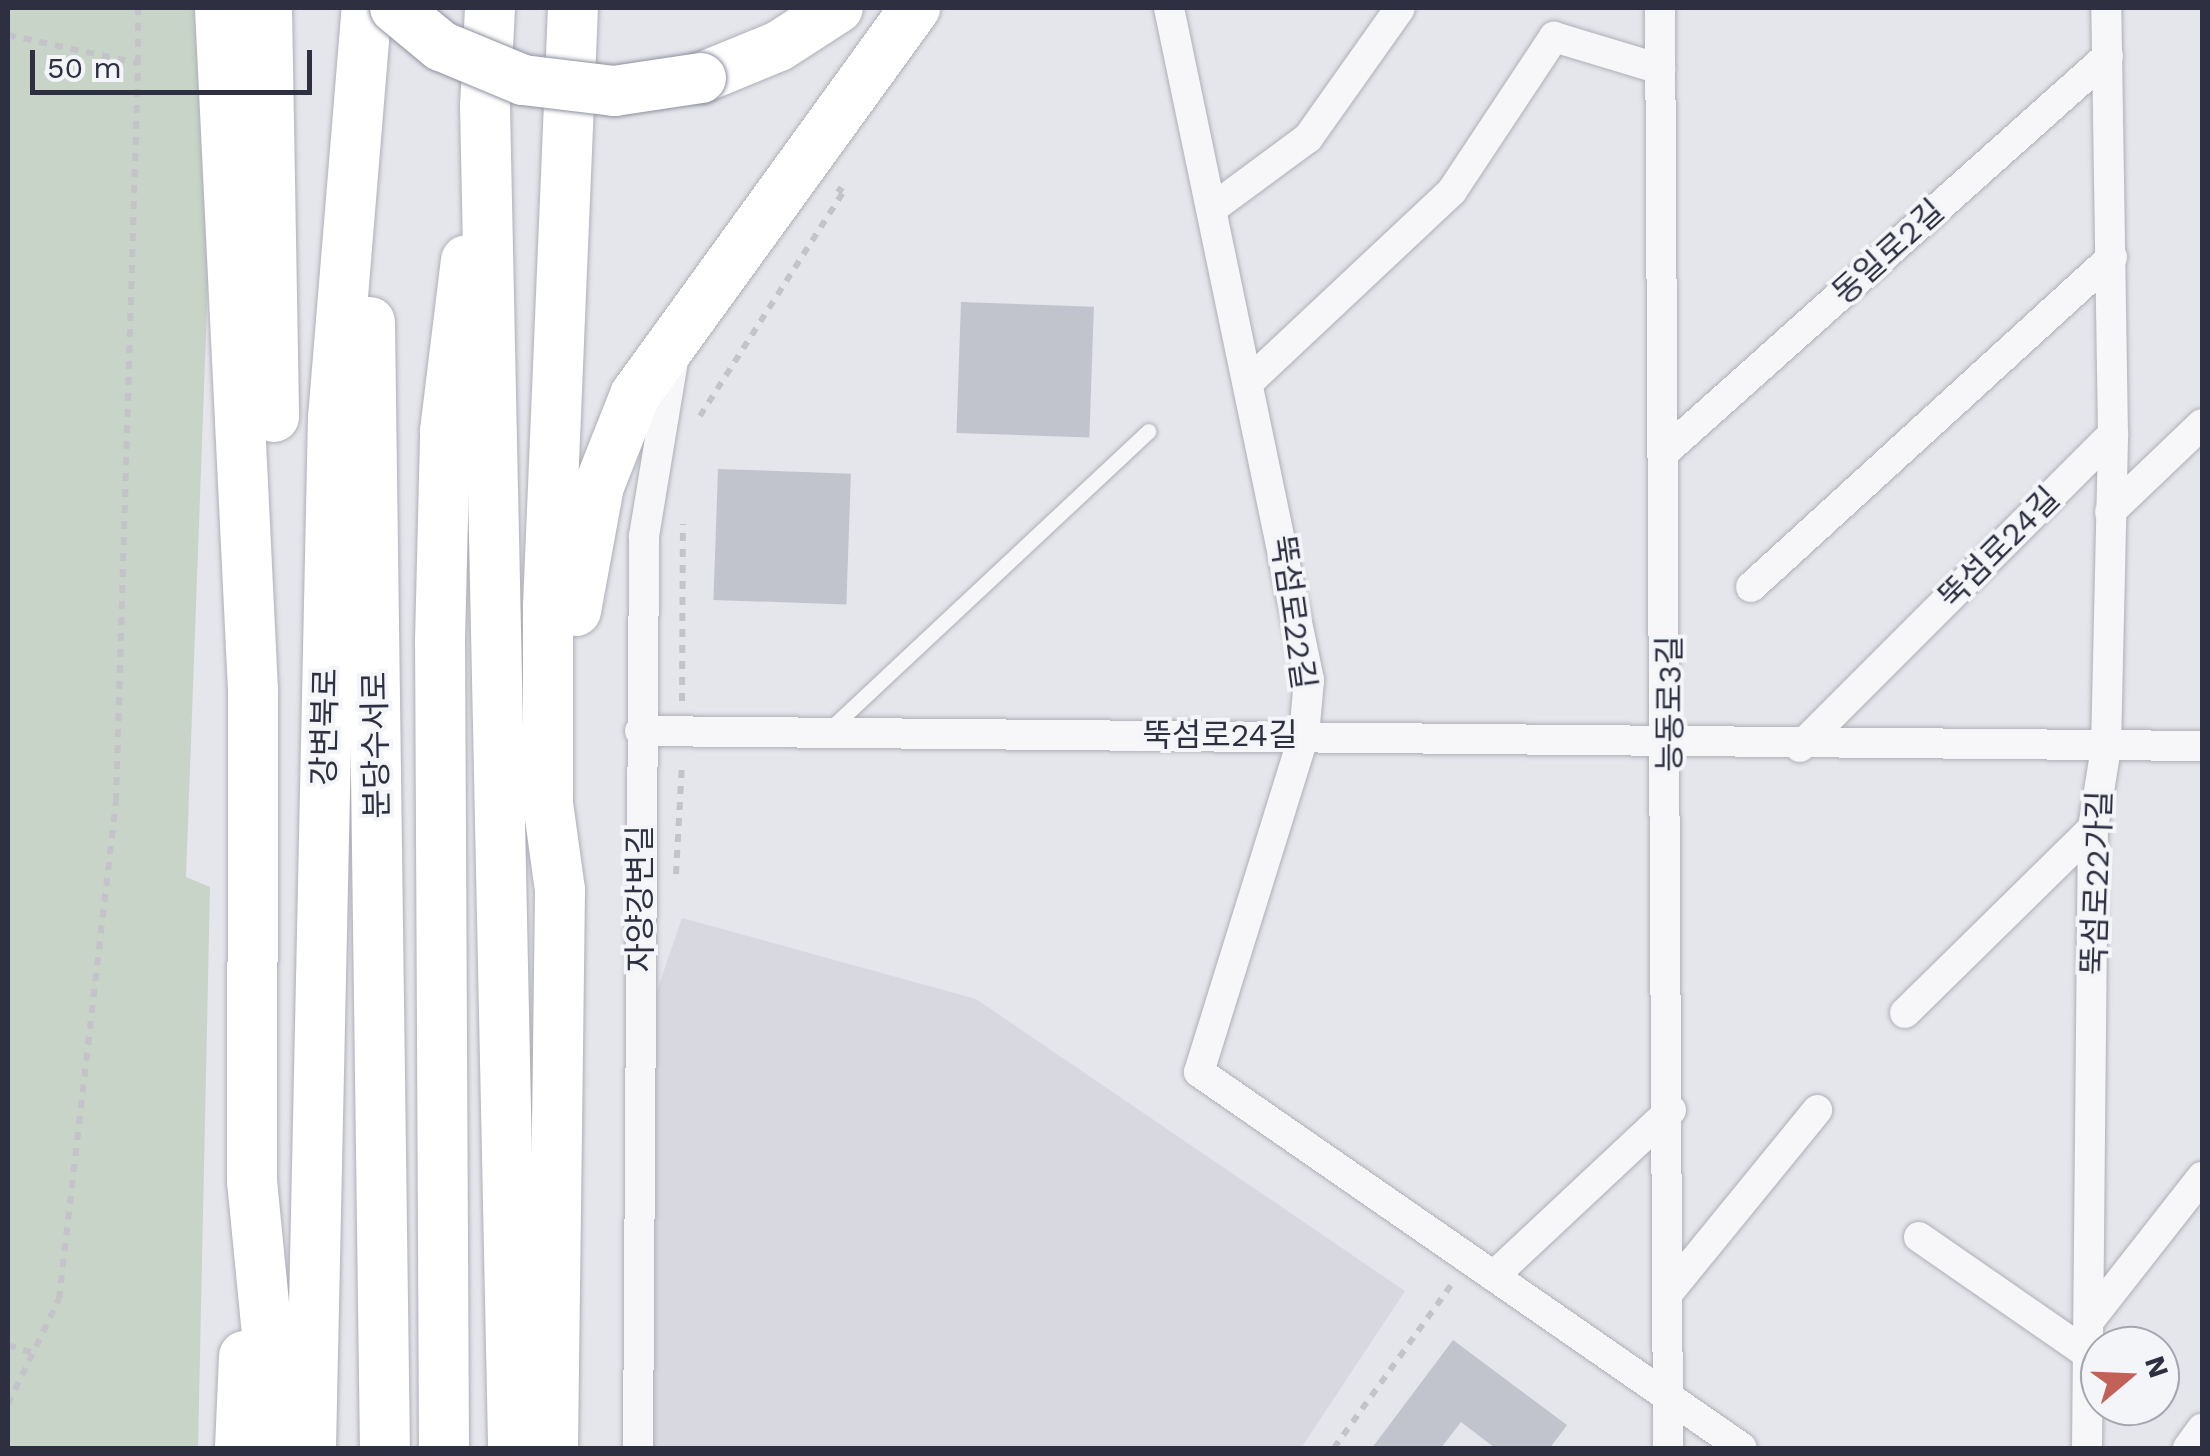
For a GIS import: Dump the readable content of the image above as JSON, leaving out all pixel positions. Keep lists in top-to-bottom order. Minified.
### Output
{"streets":{"highway":["강변북로","분당수서로"],"street":["동일로2길","뚝섬로24길","뚝섬로22길","능동로3길","뚝섬로22가길","자양강변길"]},"crossings":[["동일로2길","능동로3길"],["동일로2길","뚝섬로22가길"],["뚝섬로24길","뚝섬로22길"],["뚝섬로24길","능동로3길"],["뚝섬로24길","뚝섬로22가길"],["뚝섬로24길","자양강변길"],["강변북로","분당수서로"]],"scale_bar":"50 m","north":"right"}
